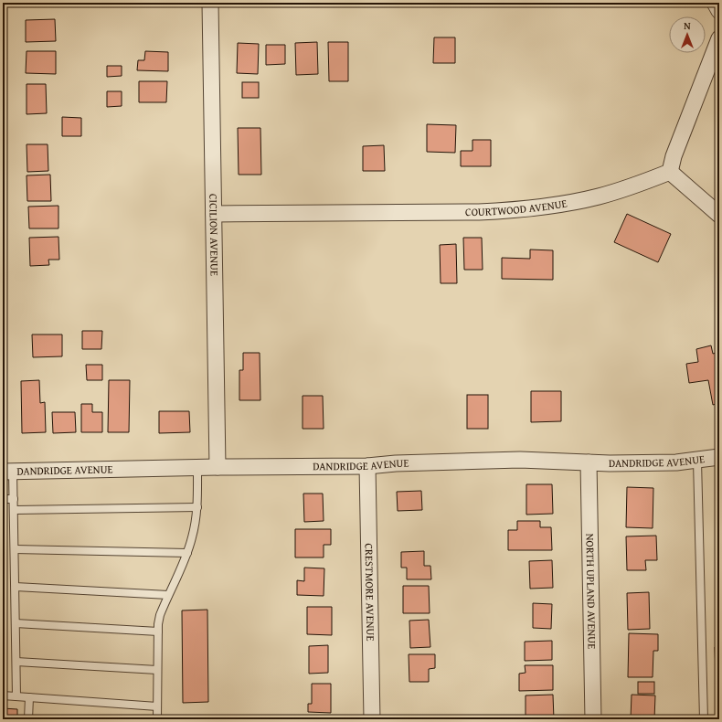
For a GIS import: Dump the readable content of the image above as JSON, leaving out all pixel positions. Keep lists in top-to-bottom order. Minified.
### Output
{"streets":{"street":["COURTWOOD AVENUE","CICILION AVENUE","DANDRIDGE AVENUE","NORTH UPLAND AVENUE","CRESTMORE AVENUE"]},"crossings":[["COURTWOOD AVENUE","CICILION AVENUE"],["CICILION AVENUE","DANDRIDGE AVENUE"],["DANDRIDGE AVENUE","NORTH UPLAND AVENUE"],["DANDRIDGE AVENUE","CRESTMORE AVENUE"]],"north":"top"}
